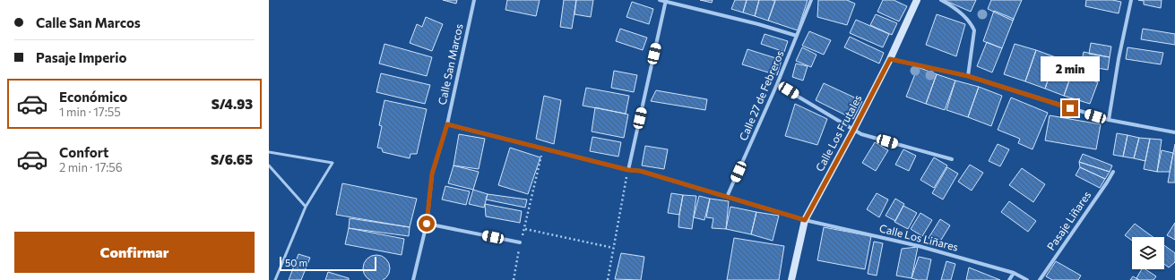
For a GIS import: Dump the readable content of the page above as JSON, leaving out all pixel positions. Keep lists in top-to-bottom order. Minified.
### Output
{"streets":{"street":["Calle San Marcos","Calle 27 de Febreros","Calle Los Frutales","Pasaje Liñares","Calle Los Liñares"]},"crossings":[["Calle San Marcos","Calle Los Liñares"],["Calle 27 de Febreros","Calle Los Liñares"],["Calle Los Frutales","Calle Los Liñares"]],"scale_bar":"50 m","page":{"banner":["Calle San Marcos","Pasaje Imperio"],"bubble":"2 min","list":[{"name":"Económico","note":"1 min · 17:55","value":"S/4.93"},{"name":"Confort","note":"2 min · 17:56","value":"S/6.65"}],"buttons":"Confirmar","scale":"50 m"}}
